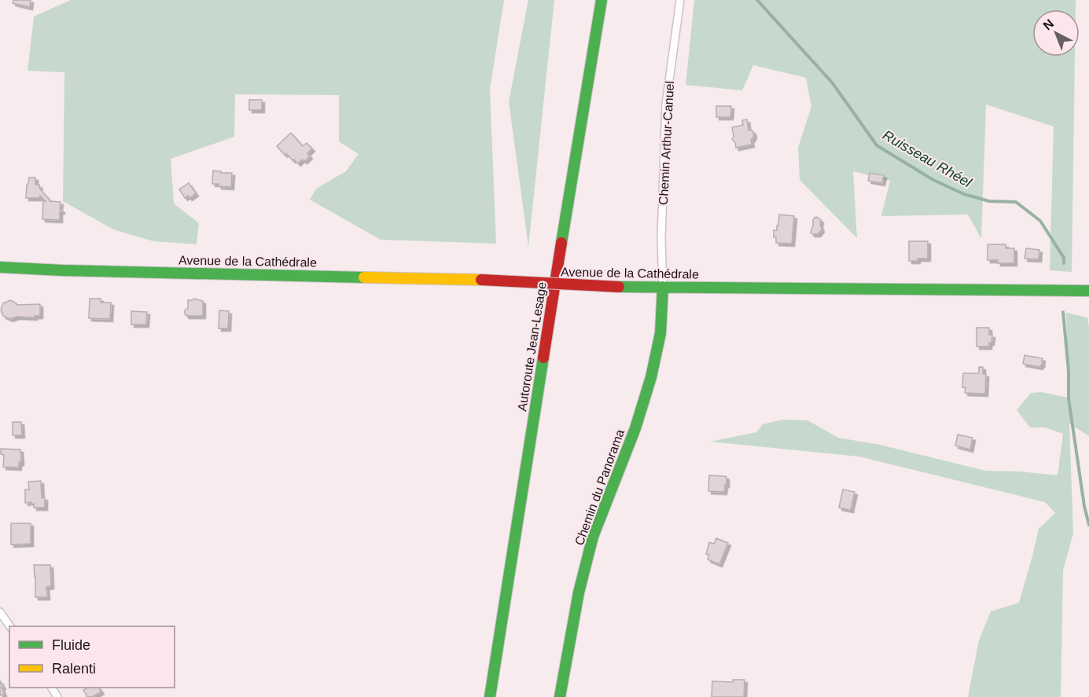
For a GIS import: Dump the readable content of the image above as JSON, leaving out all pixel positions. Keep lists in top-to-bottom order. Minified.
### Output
{"streets":{"main road":["Avenue de la Cathédrale","Autoroute Jean-Lesage","Chemin du Panorama"],"street":["Chemin Arthur-Canuel"]},"crossings":[["Chemin Arthur-Canuel","Avenue de la Cathédrale"],["Chemin Arthur-Canuel","Chemin du Panorama"],["Avenue de la Cathédrale","Chemin du Panorama"]],"water":["Ruisseau Rhéel"],"legend":["Fluide","Ralenti"],"north":"top left"}
